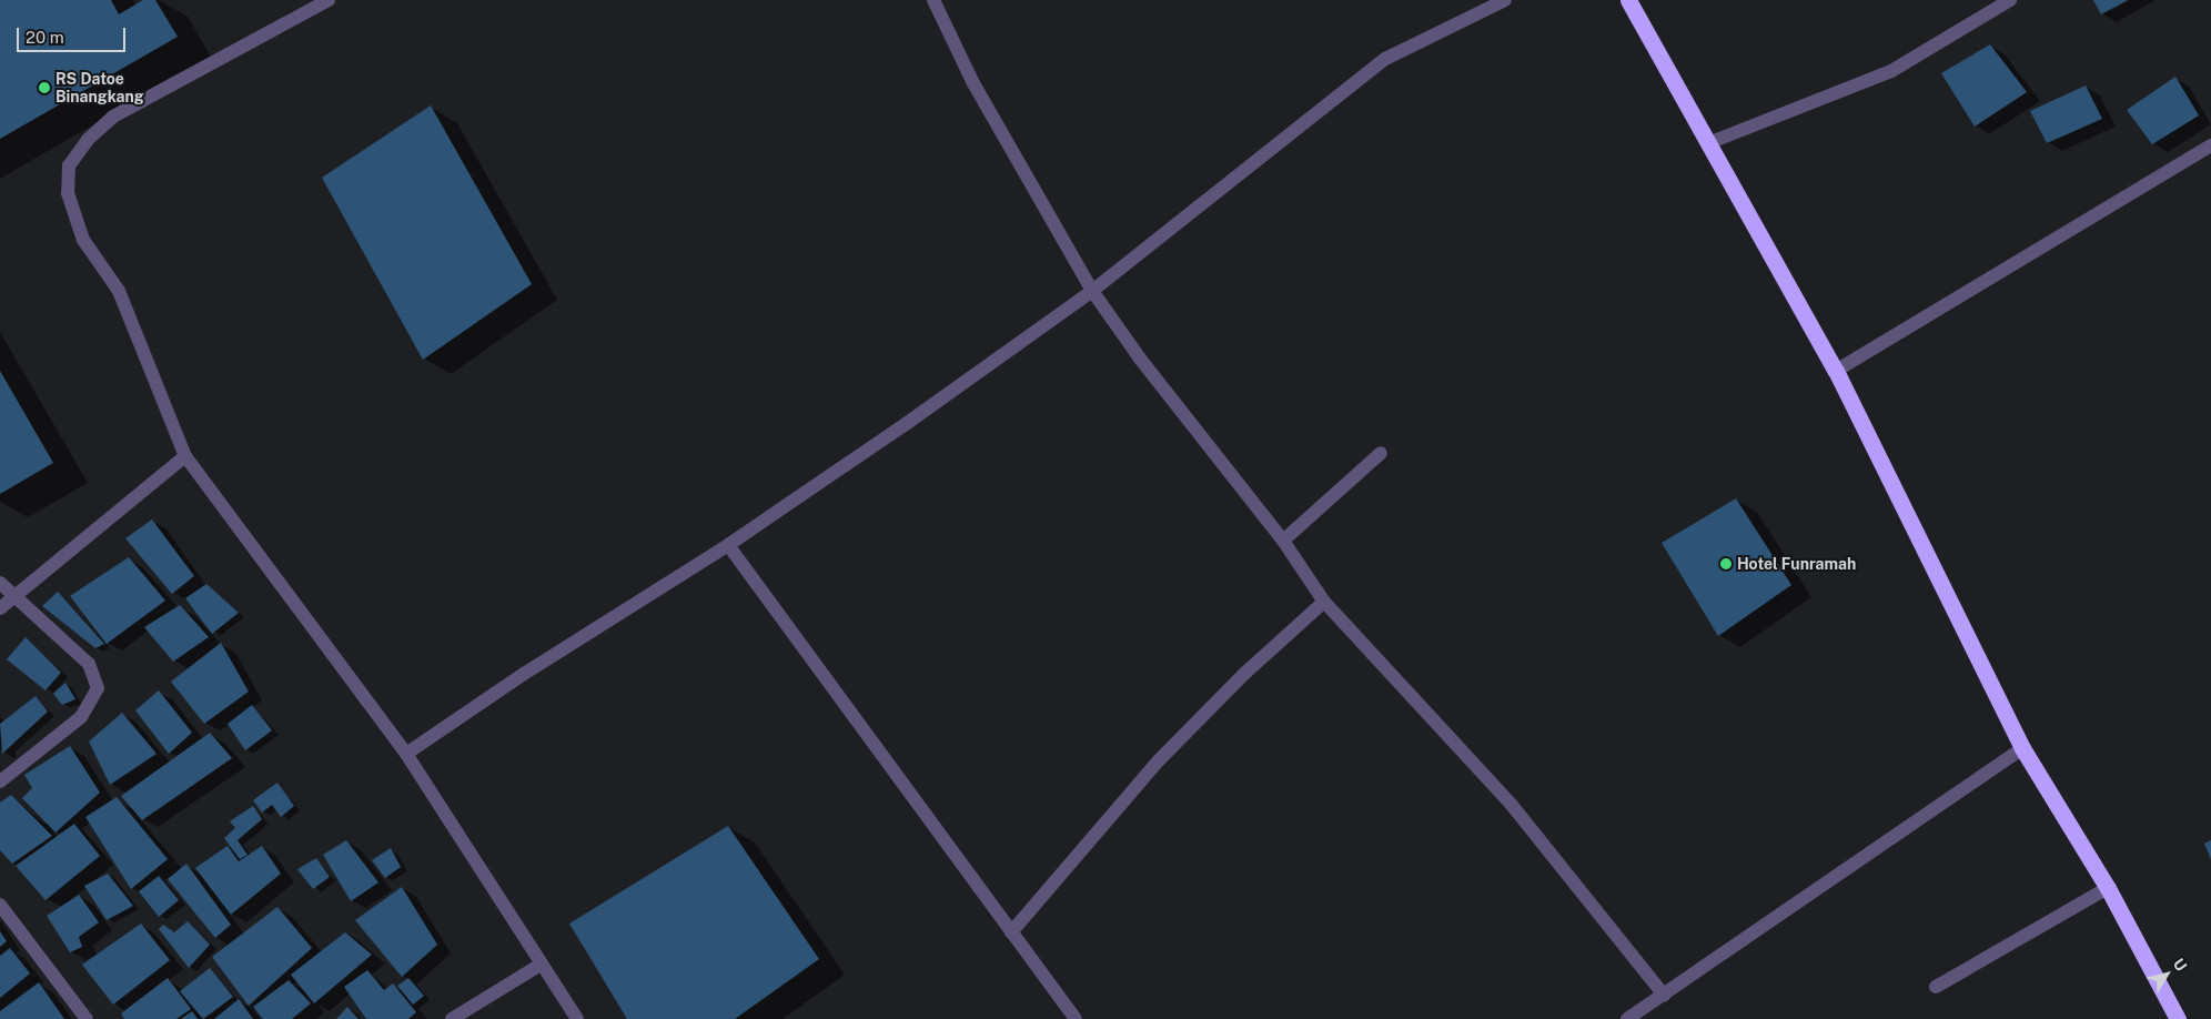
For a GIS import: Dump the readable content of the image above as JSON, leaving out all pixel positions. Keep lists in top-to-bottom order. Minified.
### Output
{"places":["RS Datoe Binangkang","Hotel Funramah"],"scale_bar":"20 m","north":"top right"}
